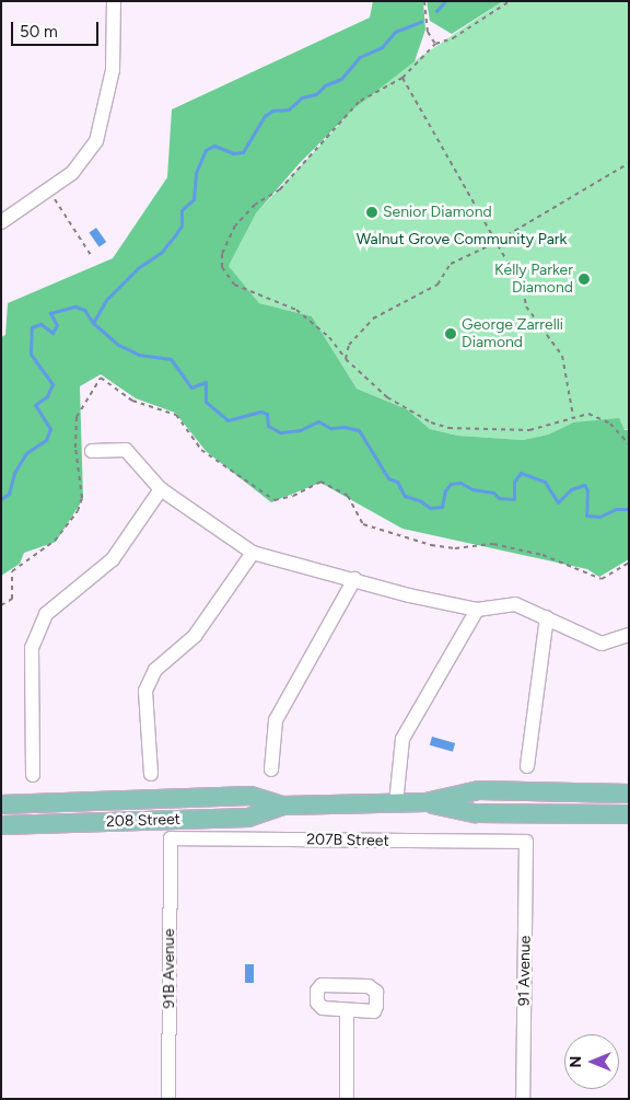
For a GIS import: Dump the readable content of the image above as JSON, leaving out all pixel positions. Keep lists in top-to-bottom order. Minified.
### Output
{"streets":{"main road":["208 Street"],"street":["207B Street","91B Avenue","91 Avenue"]},"crossings":[["207B Street","91B Avenue"],["207B Street","91 Avenue"]],"parks":["Walnut Grove Community Park"],"places":["Senior Diamond","Kelly Parker Diamond","George Zarrelli Diamond"],"scale_bar":"50 m","north":"left"}
